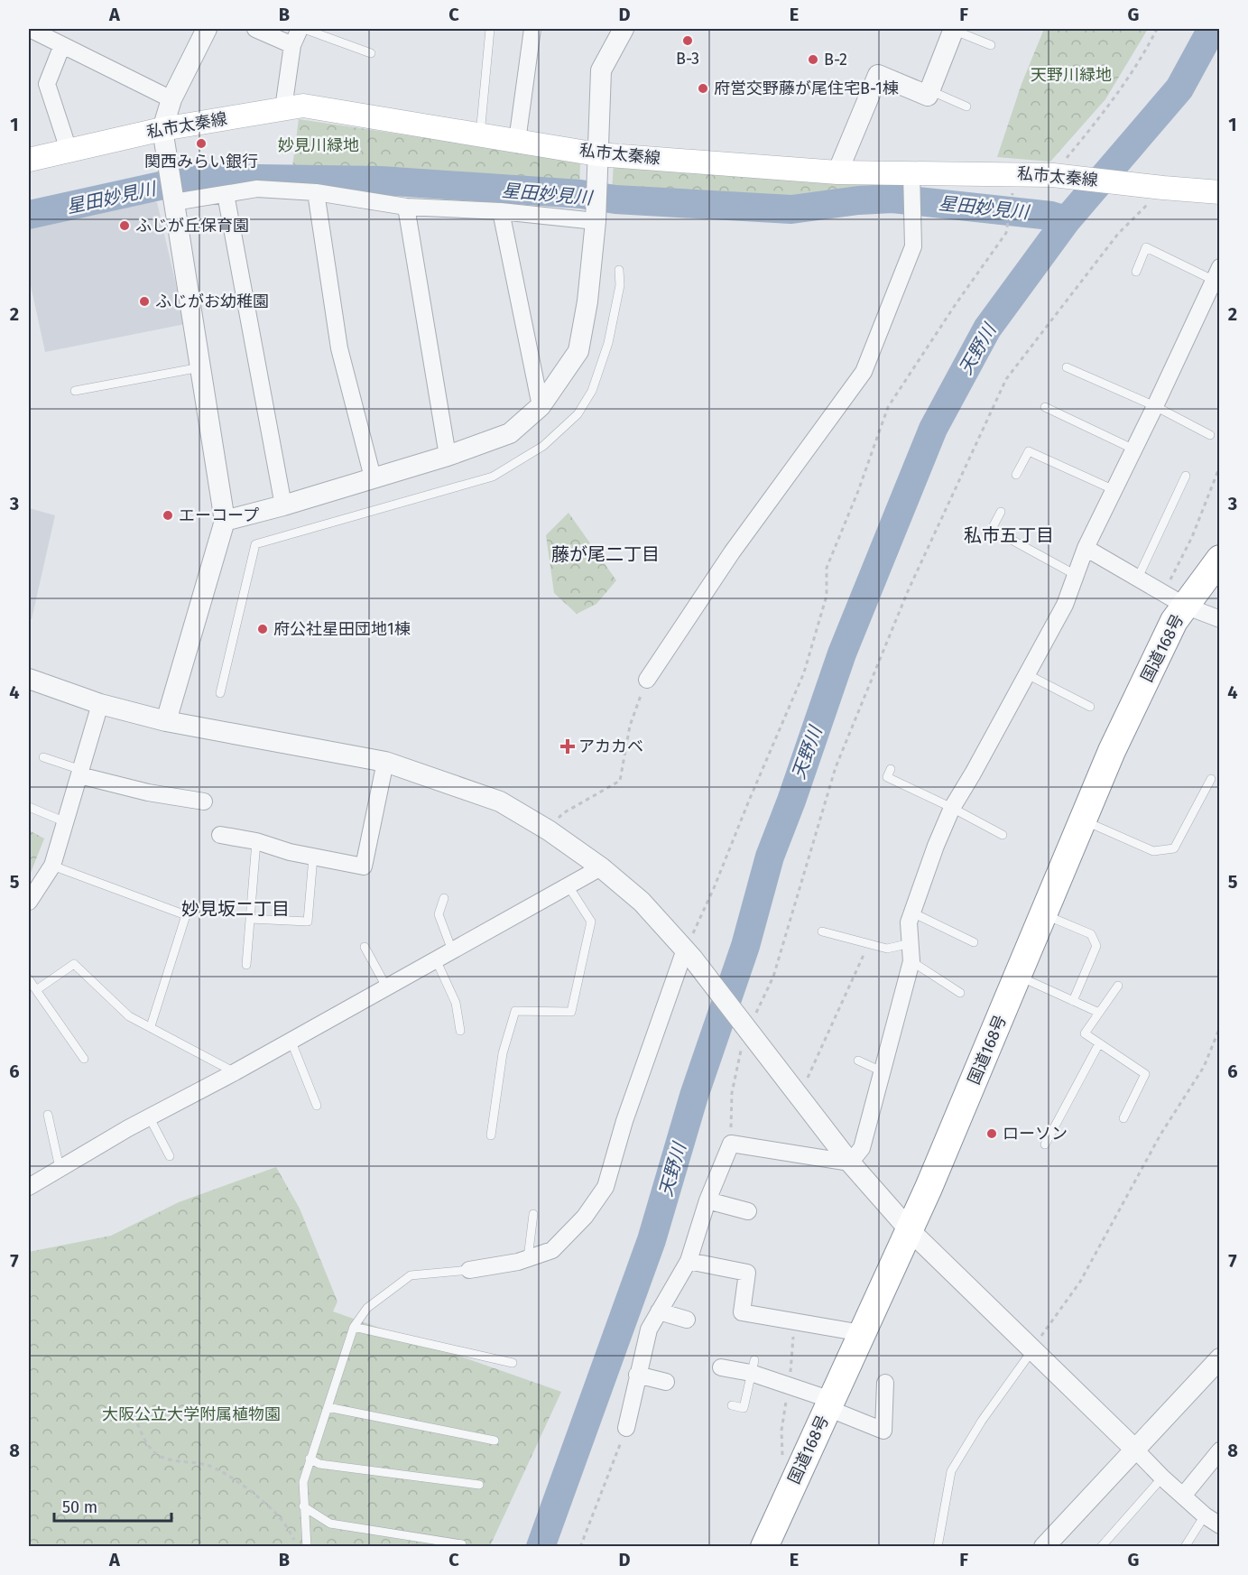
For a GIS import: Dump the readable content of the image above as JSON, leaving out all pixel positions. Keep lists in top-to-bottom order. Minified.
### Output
{"streets":{"highway":["国道168号"],"main road":["私市太秦線"]},"districts":["私市五丁目","藤が尾二丁目","妙見坂二丁目"],"water":["星田妙見川","天野川"],"parks":["天野川緑地","妙見川緑地","大阪公立大学附属植物園"],"places":{"other":["B-3","B-2","府営交野藤が尾住宅B-1棟","関西みらい銀行","ふじが丘保育園","ふじがお幼稚園","エーコープ","府公社星田団地1棟","ローソン"],"health":["アカカベ"]},"scale_bar":"50 m","grid":{"columns":["A","B","C","D","E","F","G"],"rows":["1","2","3","4","5","6","7","8"]}}
